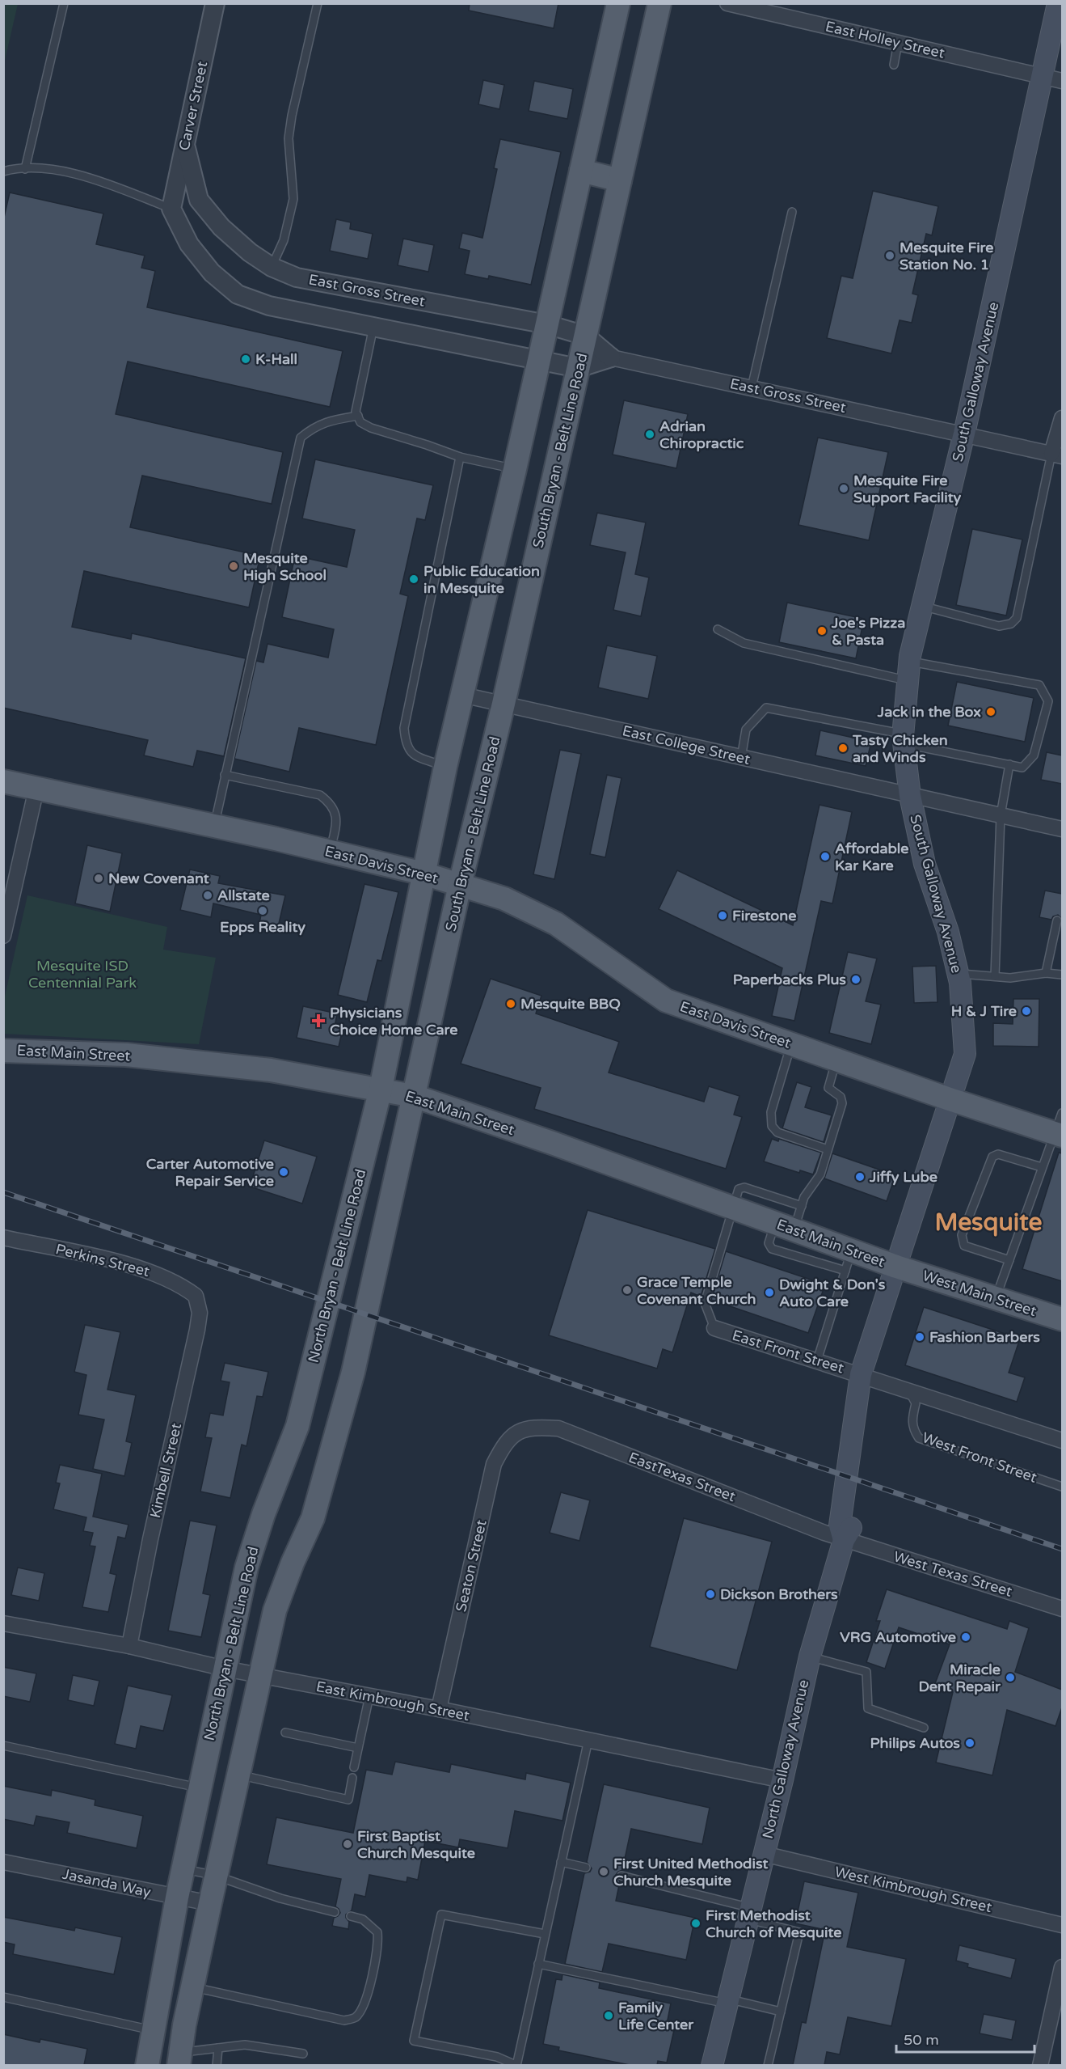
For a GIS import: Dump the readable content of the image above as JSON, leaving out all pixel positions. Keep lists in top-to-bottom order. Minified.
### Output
{"streets":{"main road":["South Galloway Avenue","South Bryan - Belt Line Road","East Davis Street","East Main Street","North Bryan - Belt Line Road","West Main Street","North Galloway Avenue"],"street":["East Holley Street","Carver Street","East Gross Street","East College Street","Perkins Street","East Front Street","Kimbell Street","EastTexas Street","Seaton Street","West Texas Street","East Kimbrough Street","Jasanda Way","West Kimbrough Street"],"lane":["West Front Street"]},"crossings":[["East Holley Street","South Galloway Avenue"],["Carver Street","East Gross Street"],["East Gross Street","South Galloway Avenue"],["East Gross Street","South Bryan - Belt Line Road"],["South Galloway Avenue","East College Street"],["South Galloway Avenue","East Davis Street"],["South Galloway Avenue","East Main Street"],["South Galloway Avenue","West Main Street"],["South Galloway Avenue","North Galloway Avenue"],["South Bryan - Belt Line Road","East College Street"],["South Bryan - Belt Line Road","East Davis Street"],["South Bryan - Belt Line Road","East Main Street"],["East Main Street","North Bryan - Belt Line Road"],["East Main Street","West Main Street"],["East Main Street","North Galloway Avenue"],["Perkins Street","Kimbell Street"],["North Bryan - Belt Line Road","East Kimbrough Street"],["North Bryan - Belt Line Road","Jasanda Way"],["West Main Street","North Galloway Avenue"],["East Front Street","North Galloway Avenue"],["Kimbell Street","East Kimbrough Street"],["EastTexas Street","Seaton Street"],["EastTexas Street","West Texas Street"],["EastTexas Street","North Galloway Avenue"],["Seaton Street","East Kimbrough Street"],["West Texas Street","North Galloway Avenue"],["East Kimbrough Street","North Galloway Avenue"],["North Galloway Avenue","West Kimbrough Street"]],"districts":["Mesquite"],"parks":["Mesquite ISD Centennial Park"],"places":{"other":["Mesquite Fire Station No. 1","K-Hall","Adrian Chiropractic","Mesquite Fire Support Facility","Mesquite High School","Public Education in Mesquite","Joe's Pizza & Pasta","Jack in the Box","Tasty Chicken and Winds","Affordable Kar Kare","New Covenant","Allstate","Epps Reality","Firestone","Paperbacks Plus","Mesquite BBQ","H & J Tire","Carter Automotive Repair Service","Jiffy Lube","Grace Temple Covenant Church","Dwight & Don's Auto Care","Fashion Barbers","Dickson Brothers","VRG Automotive","Miracle Dent Repair","Philips Autos","First Baptist Church Mesquite","First United Methodist Church Mesquite","First Methodist Church of Mesquite","Family Life Center"],"health":["Physicians Choice Home Care"]},"scale_bar":"50 m"}
